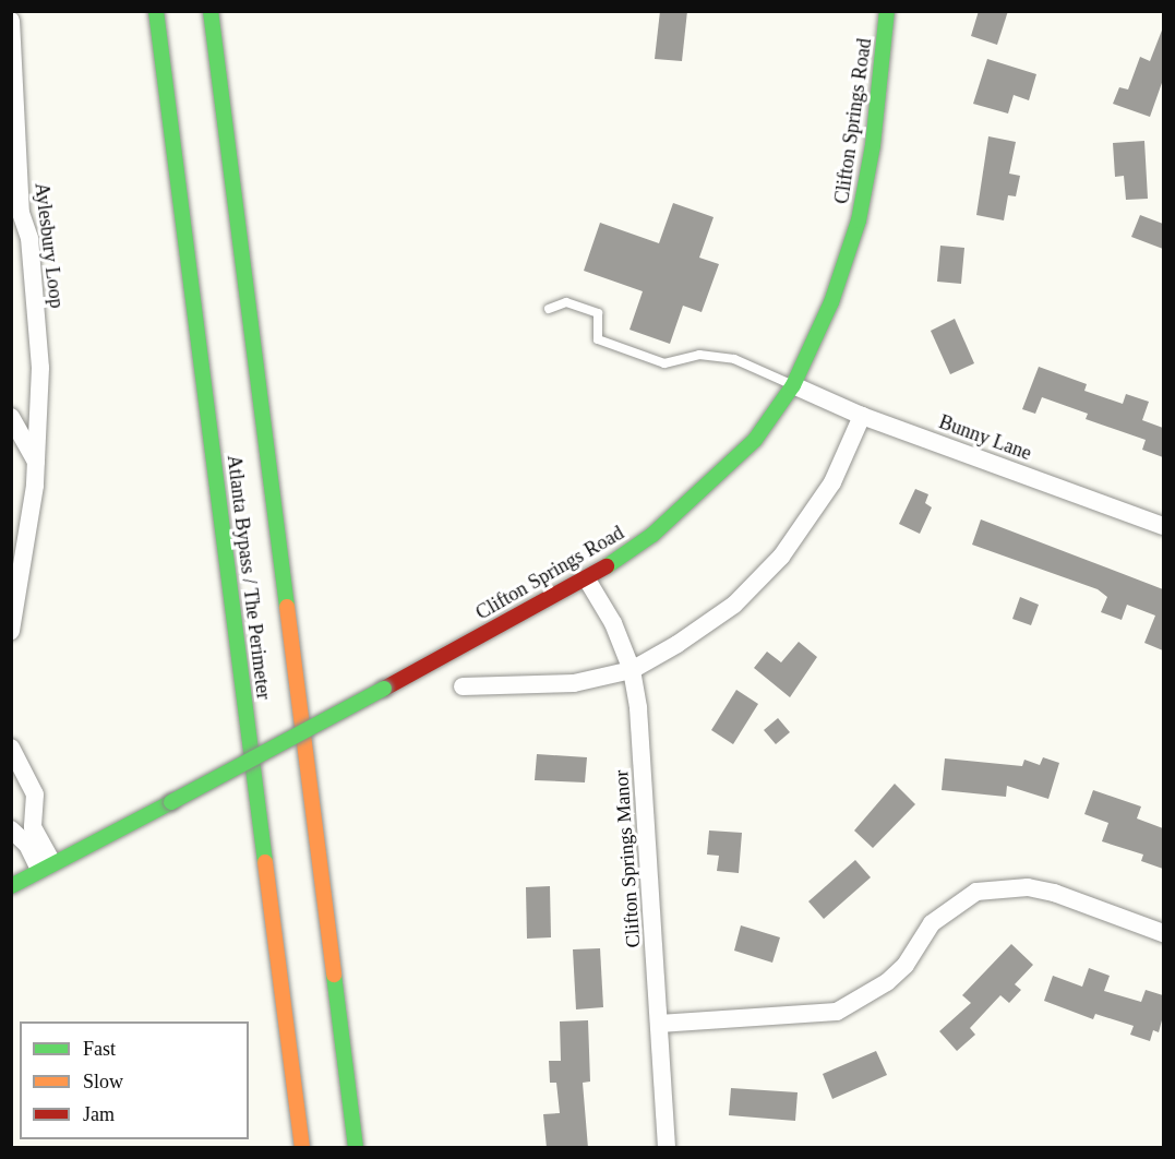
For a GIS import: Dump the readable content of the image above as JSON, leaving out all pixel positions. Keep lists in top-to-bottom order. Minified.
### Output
{"streets":{"main road":["Clifton Springs Road","Atlanta Bypass / The Perimeter"],"street":["Aylesbury Loop","Bunny Lane","Clifton Springs Manor"]},"crossings":[["Clifton Springs Road","Bunny Lane"],["Clifton Springs Road","Clifton Springs Manor"]],"legend":["Fast","Slow","Jam"]}
